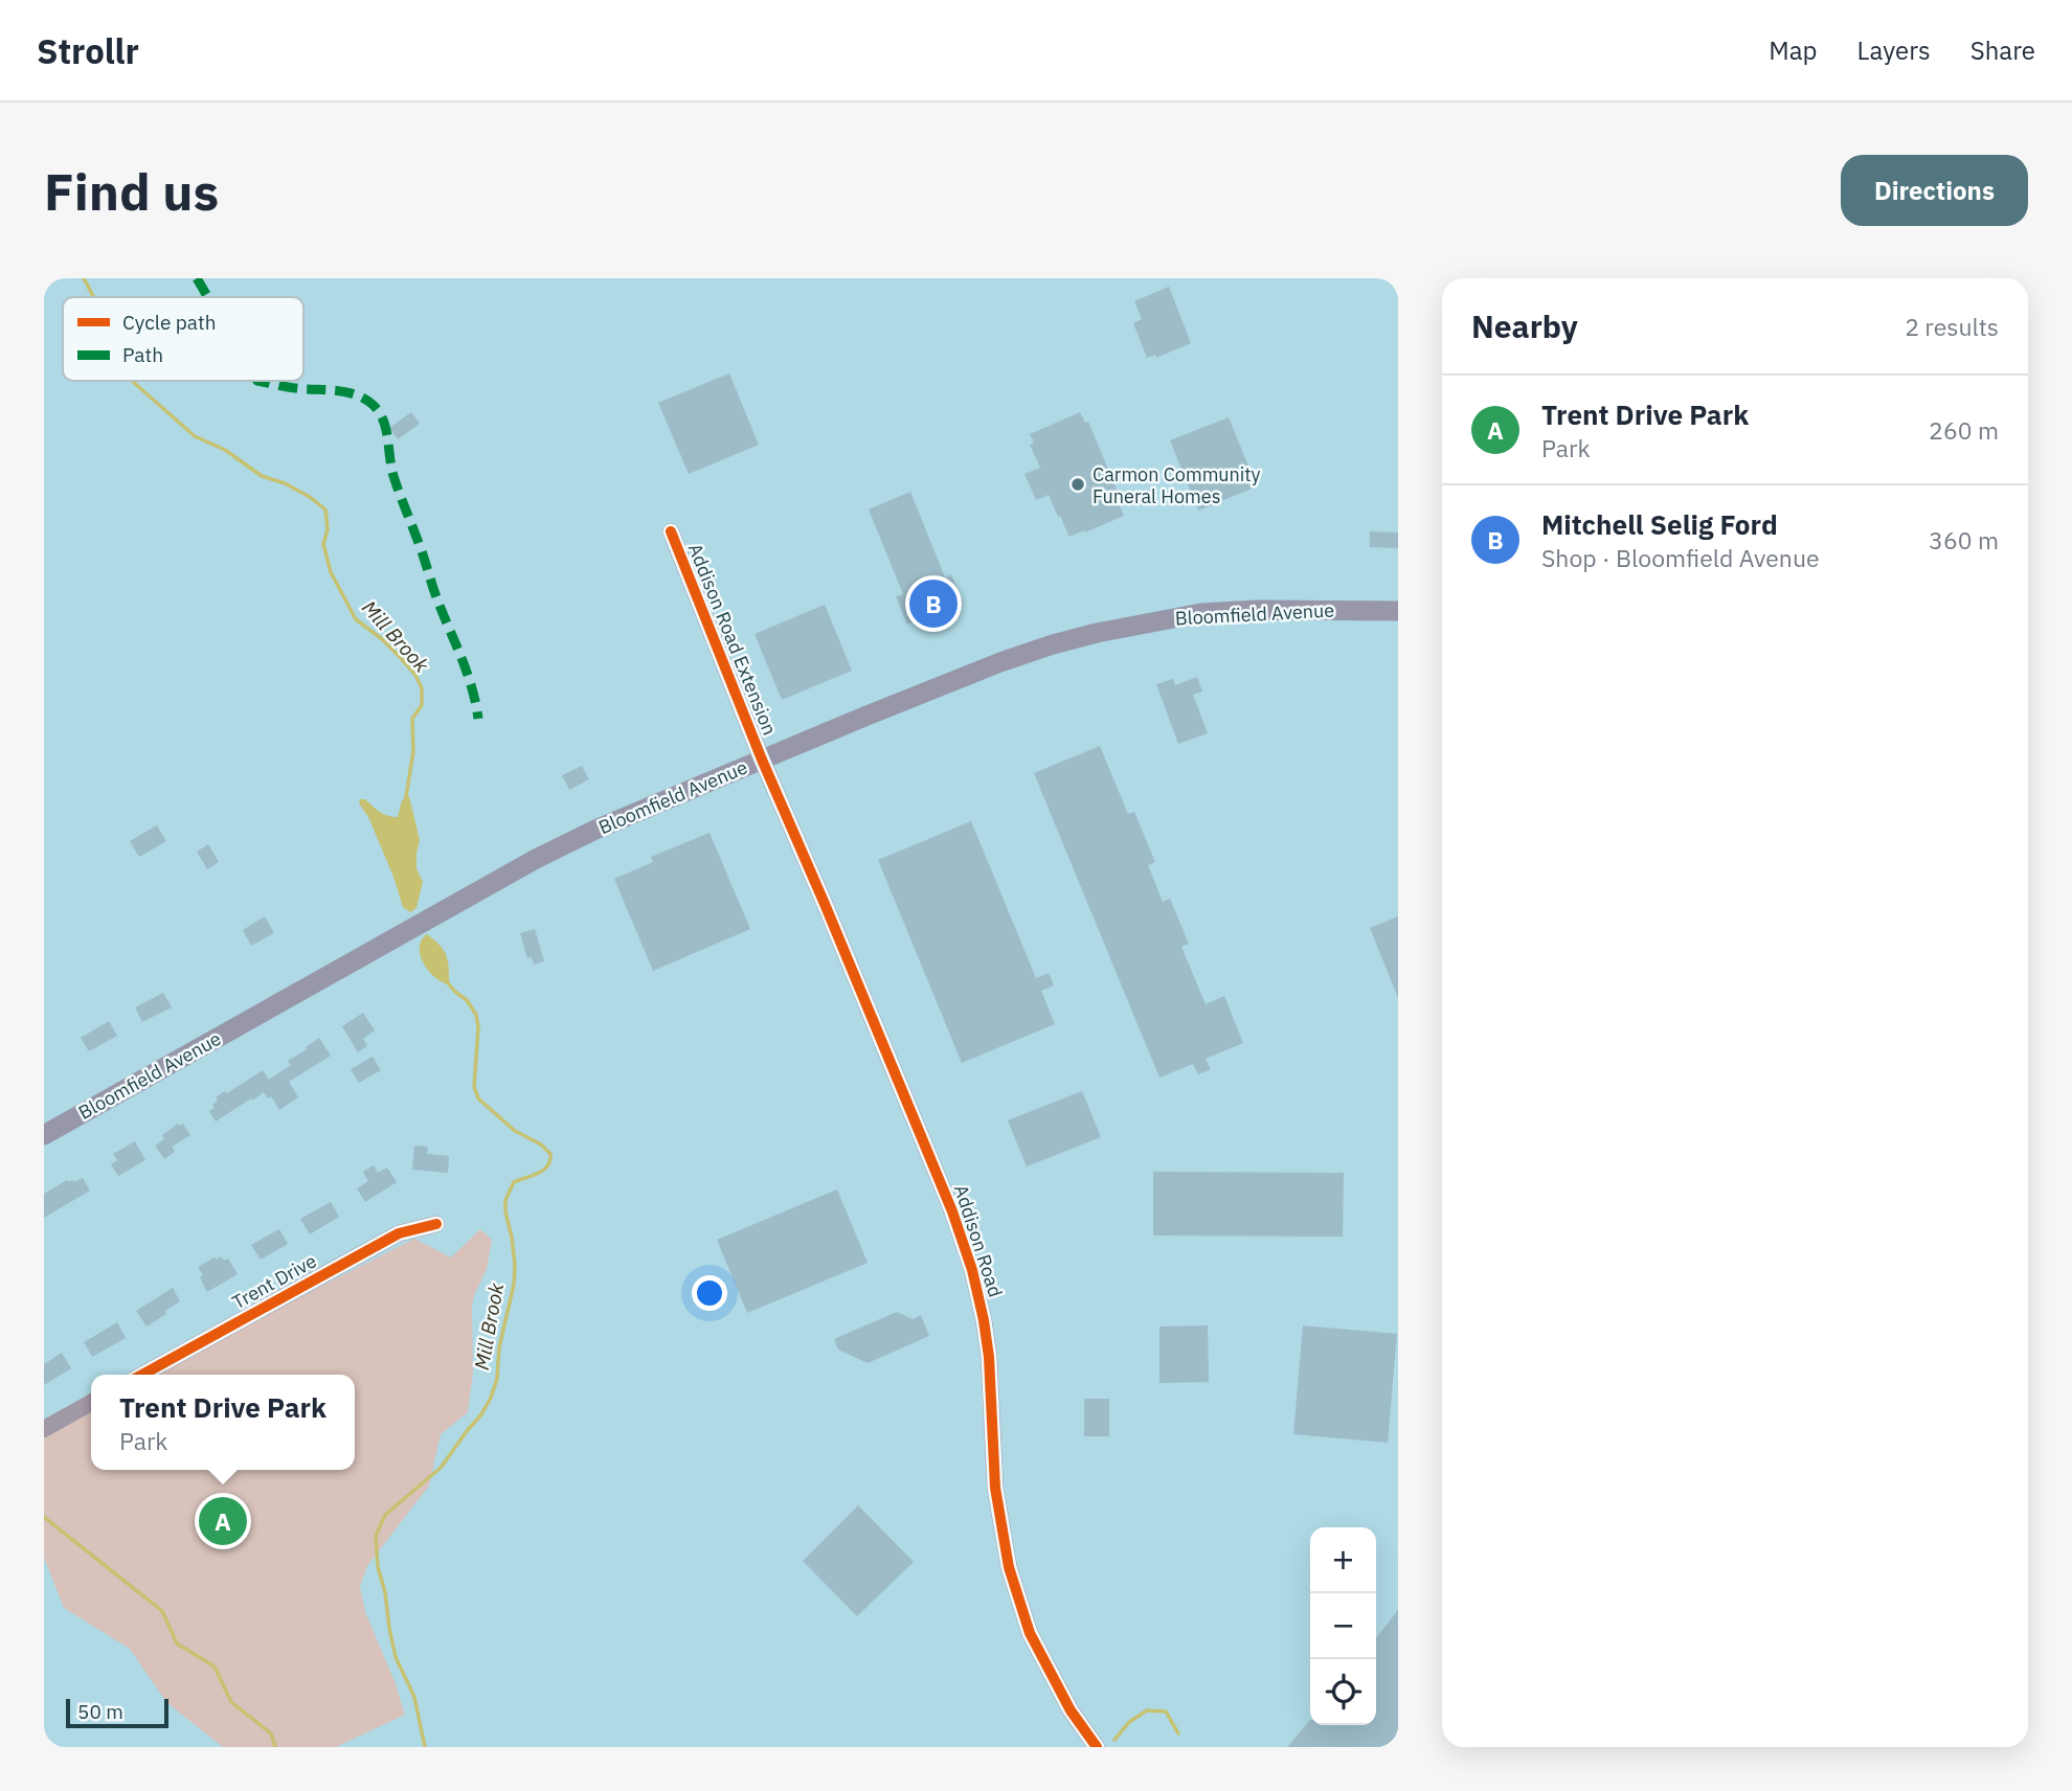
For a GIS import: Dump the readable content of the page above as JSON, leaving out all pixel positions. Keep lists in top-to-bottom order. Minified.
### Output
{"streets":{"main road":["Bloomfield Avenue"],"street":["Addison Road Extension","Addison Road","Trent Drive"]},"crossings":[["Bloomfield Avenue","Addison Road Extension"],["Bloomfield Avenue","Addison Road"],["Addison Road Extension","Addison Road"]],"water":["Mill Brook"],"places":["Carmon Community Funeral Homes"],"legend":["Cycle path","Path"],"scale_bar":"50 m","page":{"header":"Strollr","nav":["Map","Layers","Share"],"buttons":"Directions","title":"Find us","heading":["Nearby","2 results"],"list":[{"mark":"A","name":"Trent Drive Park","note":"Park","value":"260 m"},{"mark":"B","name":"Mitchell Selig Ford","note":"Shop · Bloomfield Avenue","value":"360 m"}],"pins":["B","A"],"popup":["Trent Drive Park","Park"],"map_buttons":["+","−"],"scale":"50 m"}}
